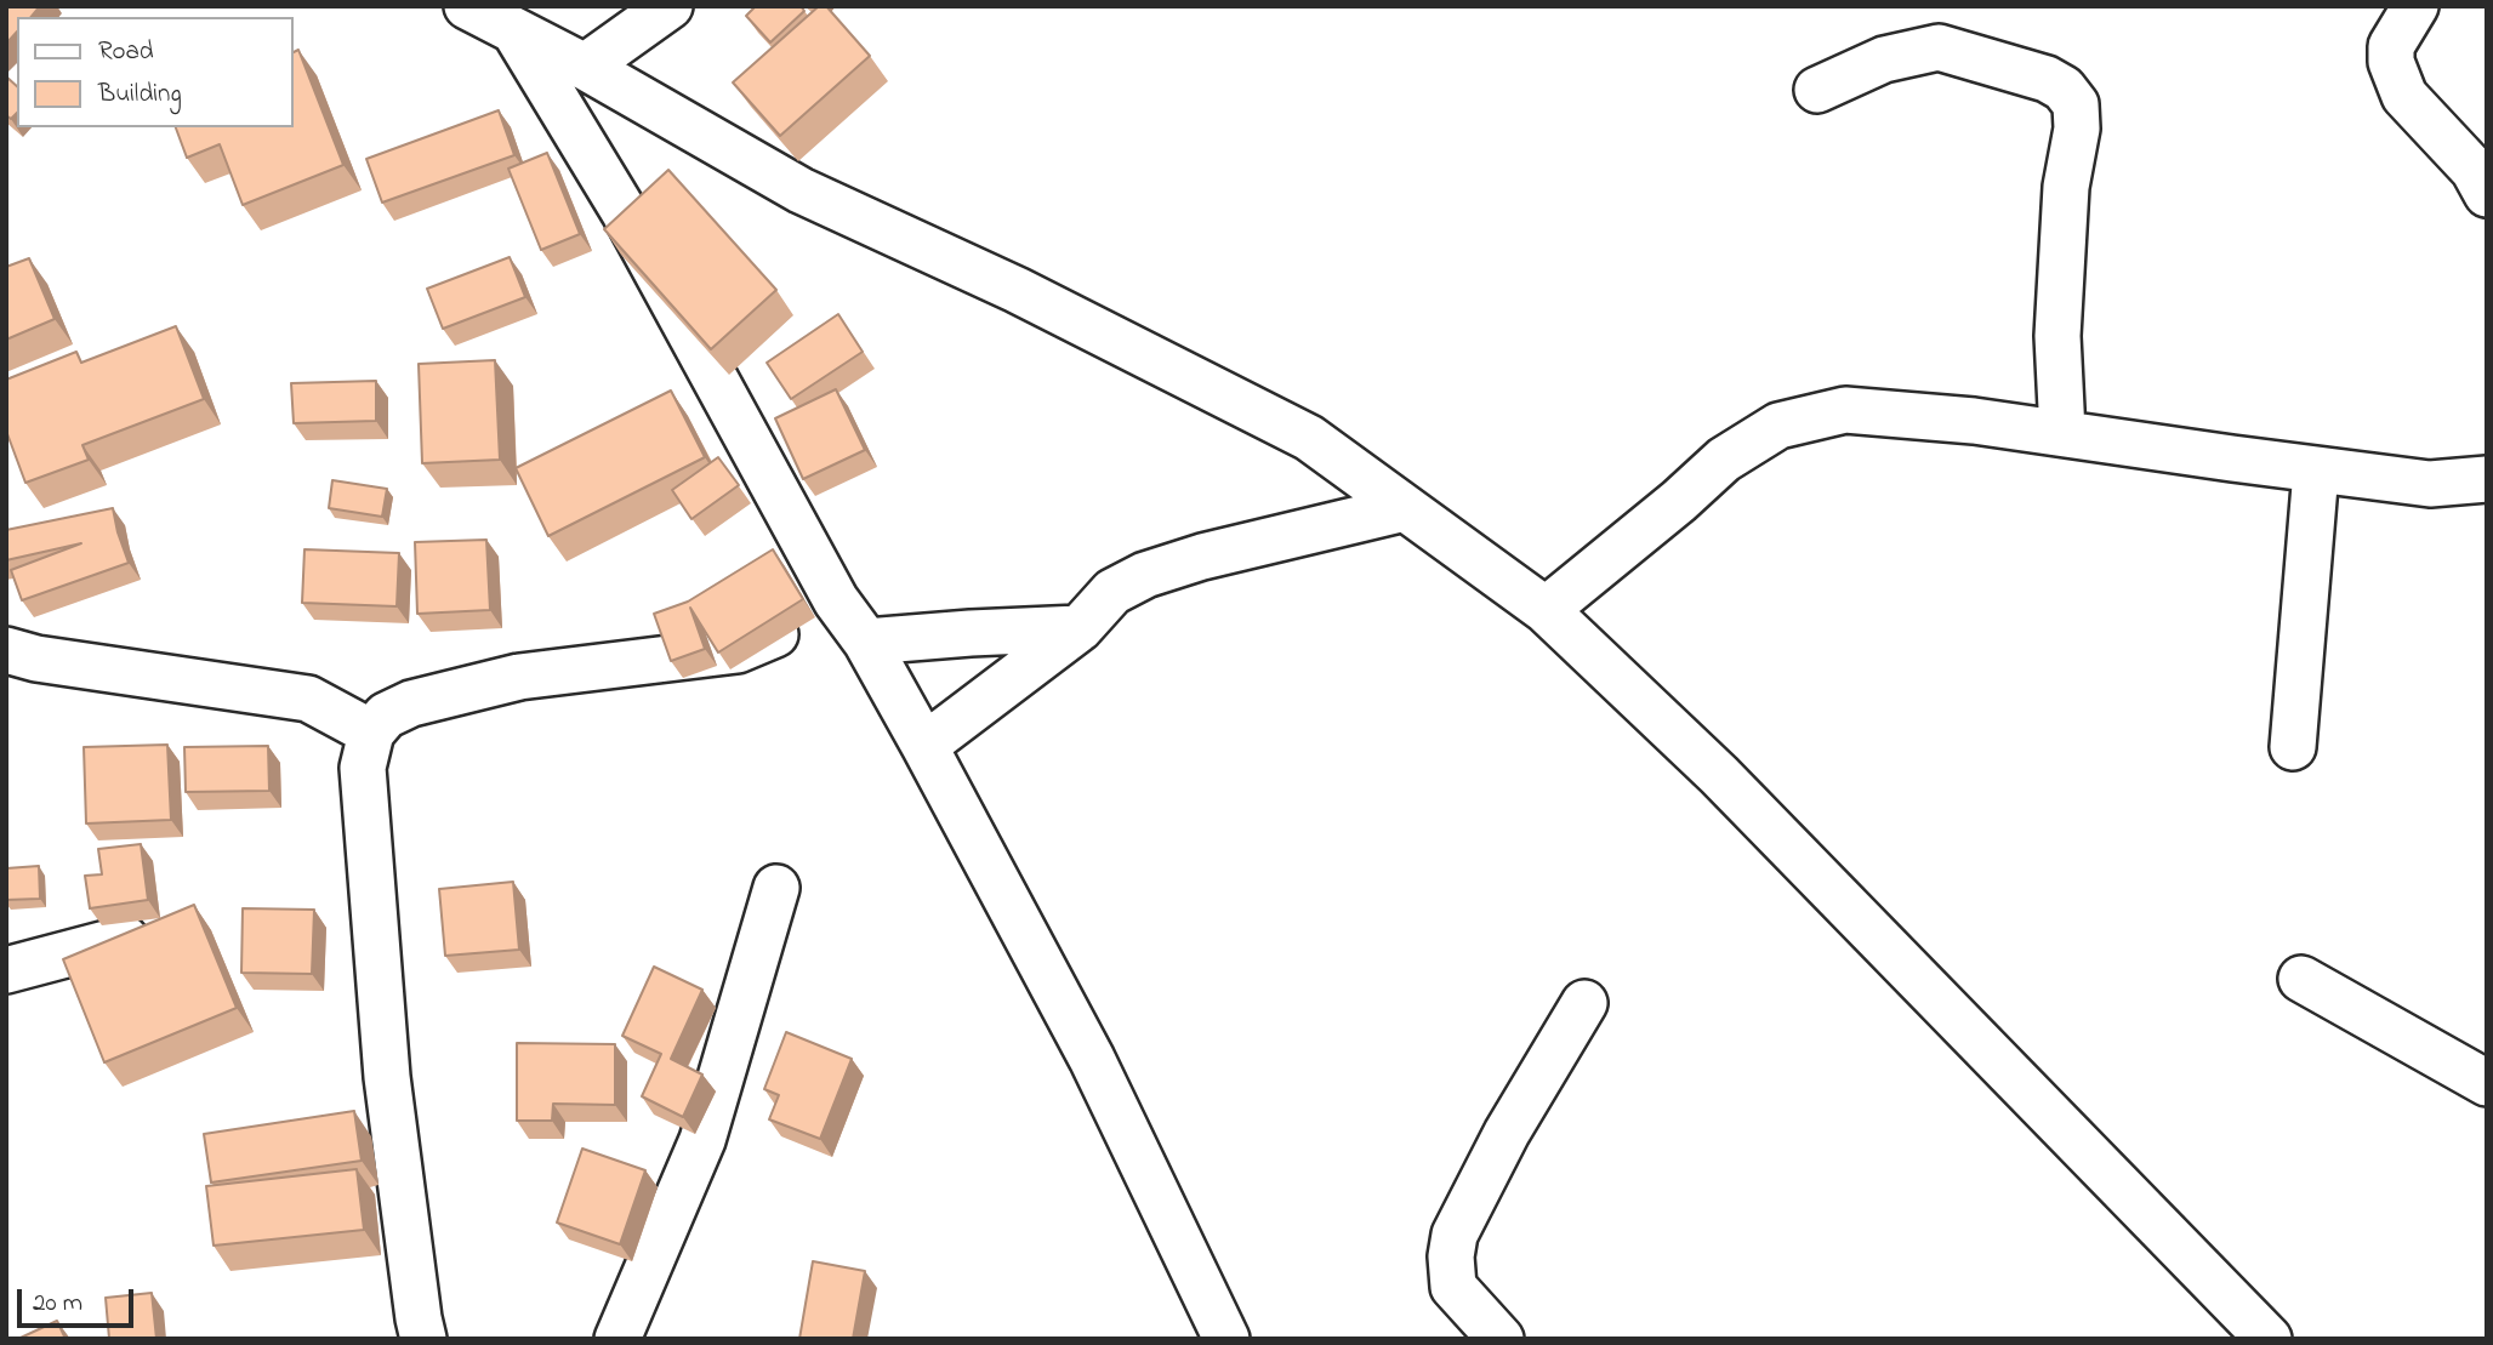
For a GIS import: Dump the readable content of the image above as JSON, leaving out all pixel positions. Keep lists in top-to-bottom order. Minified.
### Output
{"legend":["Road","Building"],"scale_bar":"20 m"}
